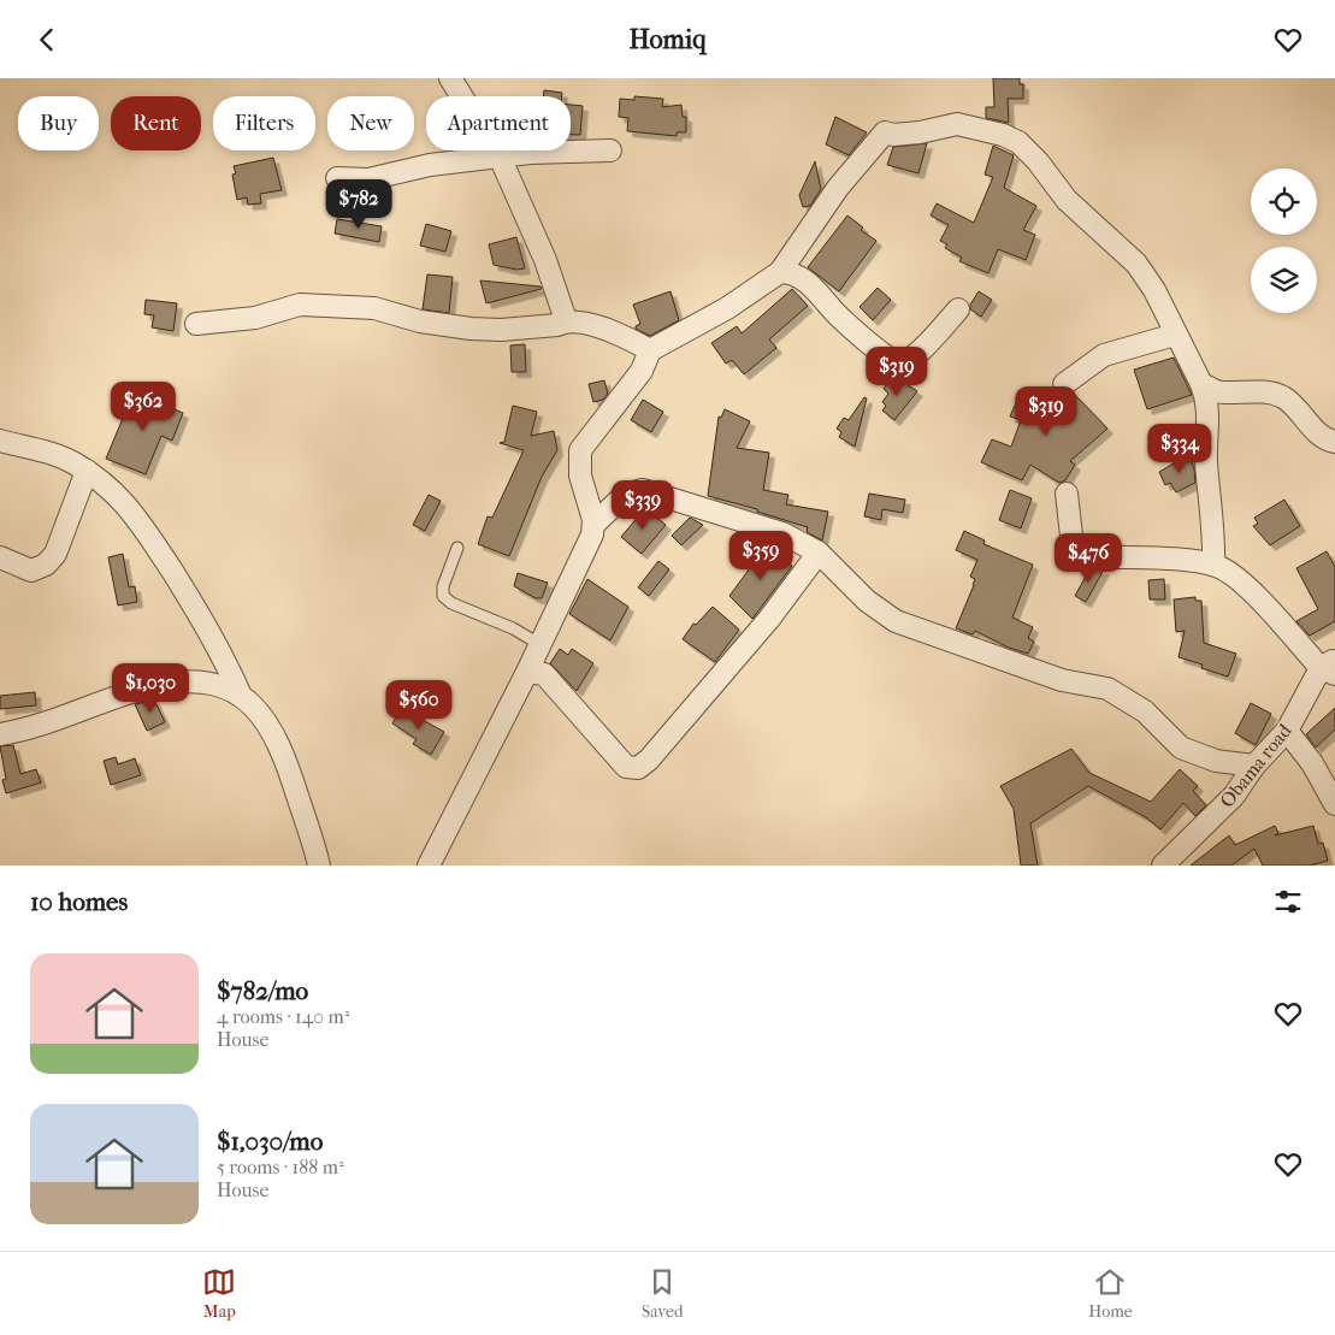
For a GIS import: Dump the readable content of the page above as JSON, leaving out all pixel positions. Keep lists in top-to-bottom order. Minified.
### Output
{"streets":{"street":["Obama road"]},"page":{"header":"Homiq","chip":["Buy","Rent","Filters","New","Apartment"],"price":["$782","$319","$362","$319","$334","$339","$359","$476","$1,030","$560"],"heading":"10 homes","list":[{"name":"$782/mo","note":"4 rooms · 140 m² · House"},{"name":"$1,030/mo","note":"5 rooms · 188 m² · House"}],"tabs":["Map","Saved","Home"]}}
